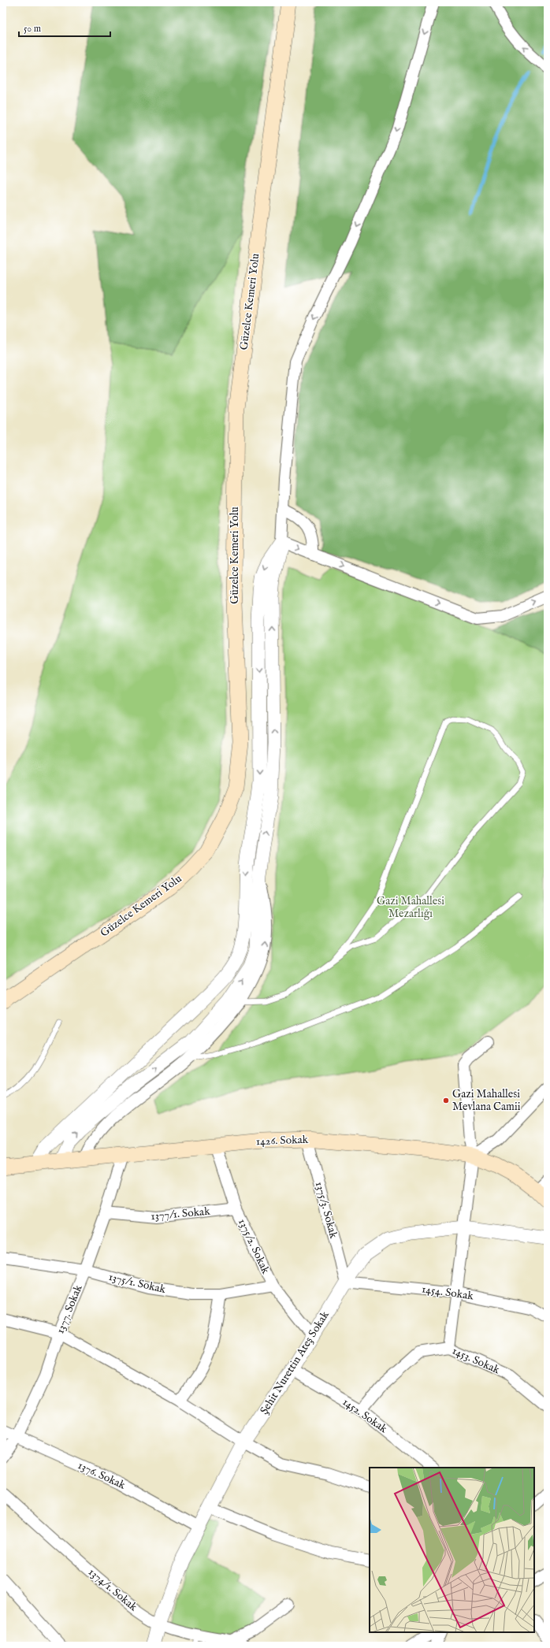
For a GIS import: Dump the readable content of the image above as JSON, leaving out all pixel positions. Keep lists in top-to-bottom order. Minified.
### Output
{"streets":{"main road":["Güzelce Kemeri Yolu","1426. Sokak"],"street":["1375/3. Sokak","1377/1. Sokak","1375/2. Sokak","1375/1. Sokak","1454. Sokak","1377. Sokak","1453. Sokak","Şehit Nurettin Ateş Sokak","1452. Sokak","1376. Sokak","1374/1. Sokak"]},"crossings":[["1426. Sokak","1375/3. Sokak"],["1426. Sokak","1375/2. Sokak"],["1426. Sokak","1377. Sokak"],["1375/3. Sokak","1454. Sokak"],["1375/3. Sokak","Şehit Nurettin Ateş Sokak"],["1377/1. Sokak","1375/2. Sokak"],["1377/1. Sokak","1377. Sokak"],["1375/2. Sokak","1375/1. Sokak"],["1375/2. Sokak","Şehit Nurettin Ateş Sokak"],["1375/1. Sokak","1377. Sokak"],["1454. Sokak","Şehit Nurettin Ateş Sokak"],["1377. Sokak","1376. Sokak"],["1453. Sokak","1452. Sokak"],["Şehit Nurettin Ateş Sokak","1452. Sokak"],["Şehit Nurettin Ateş Sokak","1376. Sokak"],["Şehit Nurettin Ateş Sokak","1374/1. Sokak"]],"parks":["Gazi Mahallesi Mezarlığı"],"places":["Gazi Mahallesi Mevlana Camii"],"scale_bar":"50 m"}
